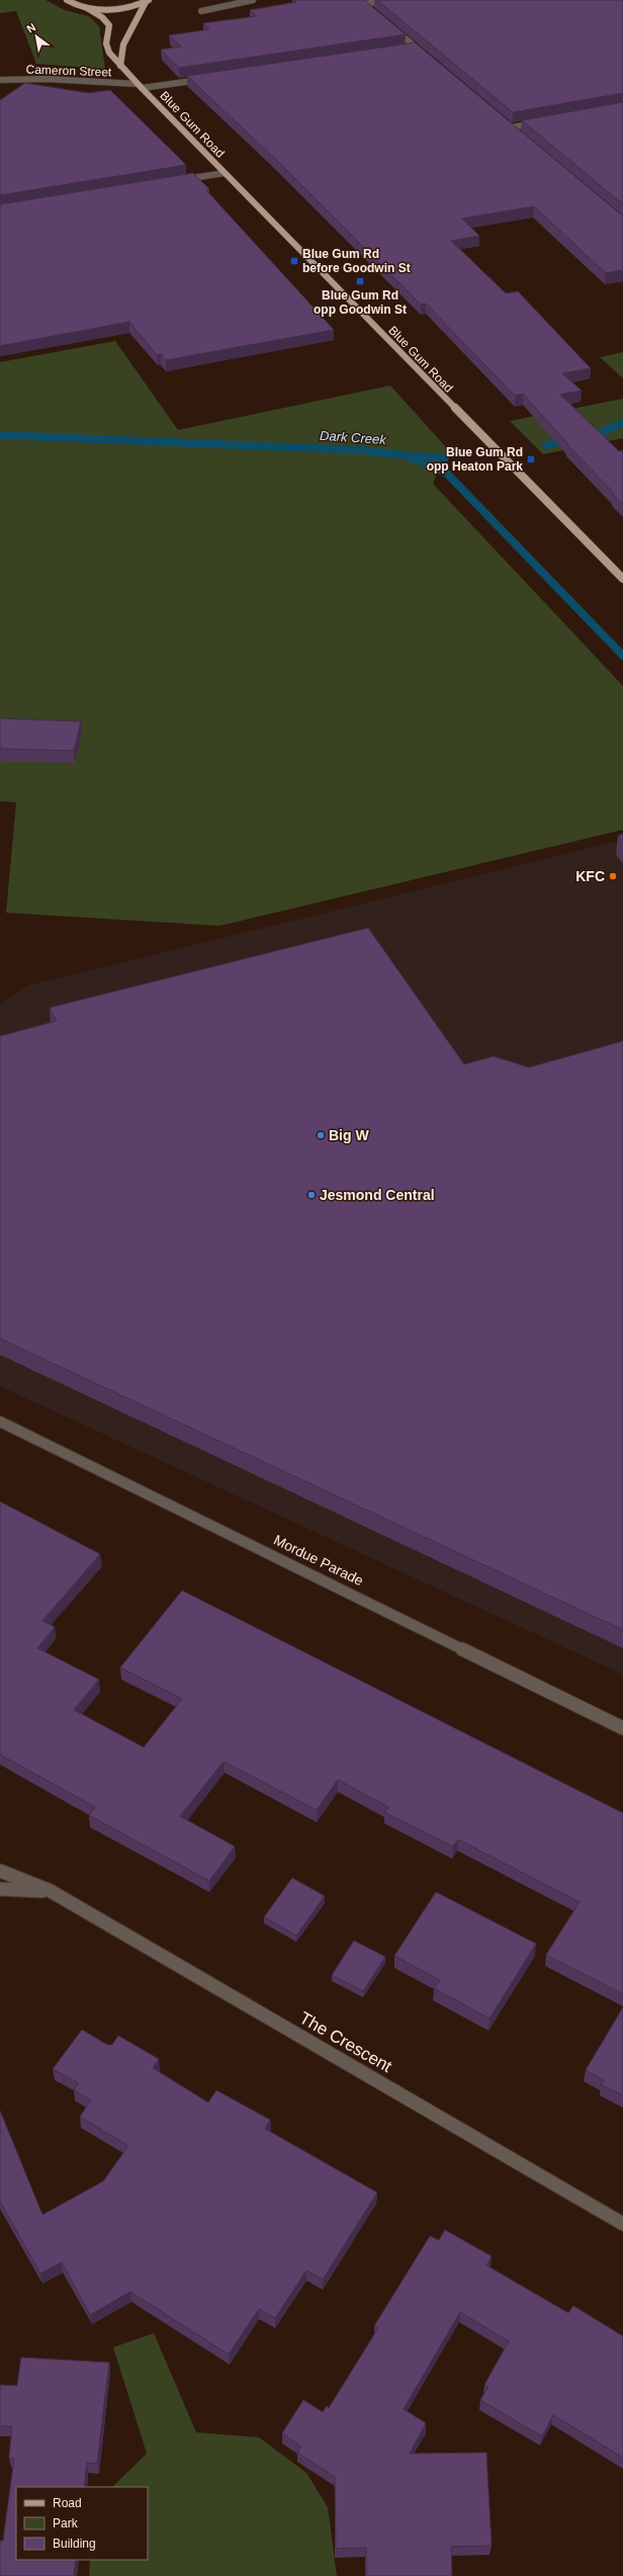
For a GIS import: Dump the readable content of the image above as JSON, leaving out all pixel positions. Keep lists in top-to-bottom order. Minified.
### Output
{"streets":{"main road":["Blue Gum Road"],"street":["Cameron Street","Mordue Parade","The Crescent"]},"crossings":[["Cameron Street","Blue Gum Road"]],"water":["Dark Creek"],"places":{"transit":["Blue Gum Rd before Goodwin St","Blue Gum Rd opp Goodwin St","Blue Gum Rd opp Heaton Park"],"other":["KFC","Big W","Jesmond Central"]},"legend":["Road","Park","Building"],"north":"top left"}
